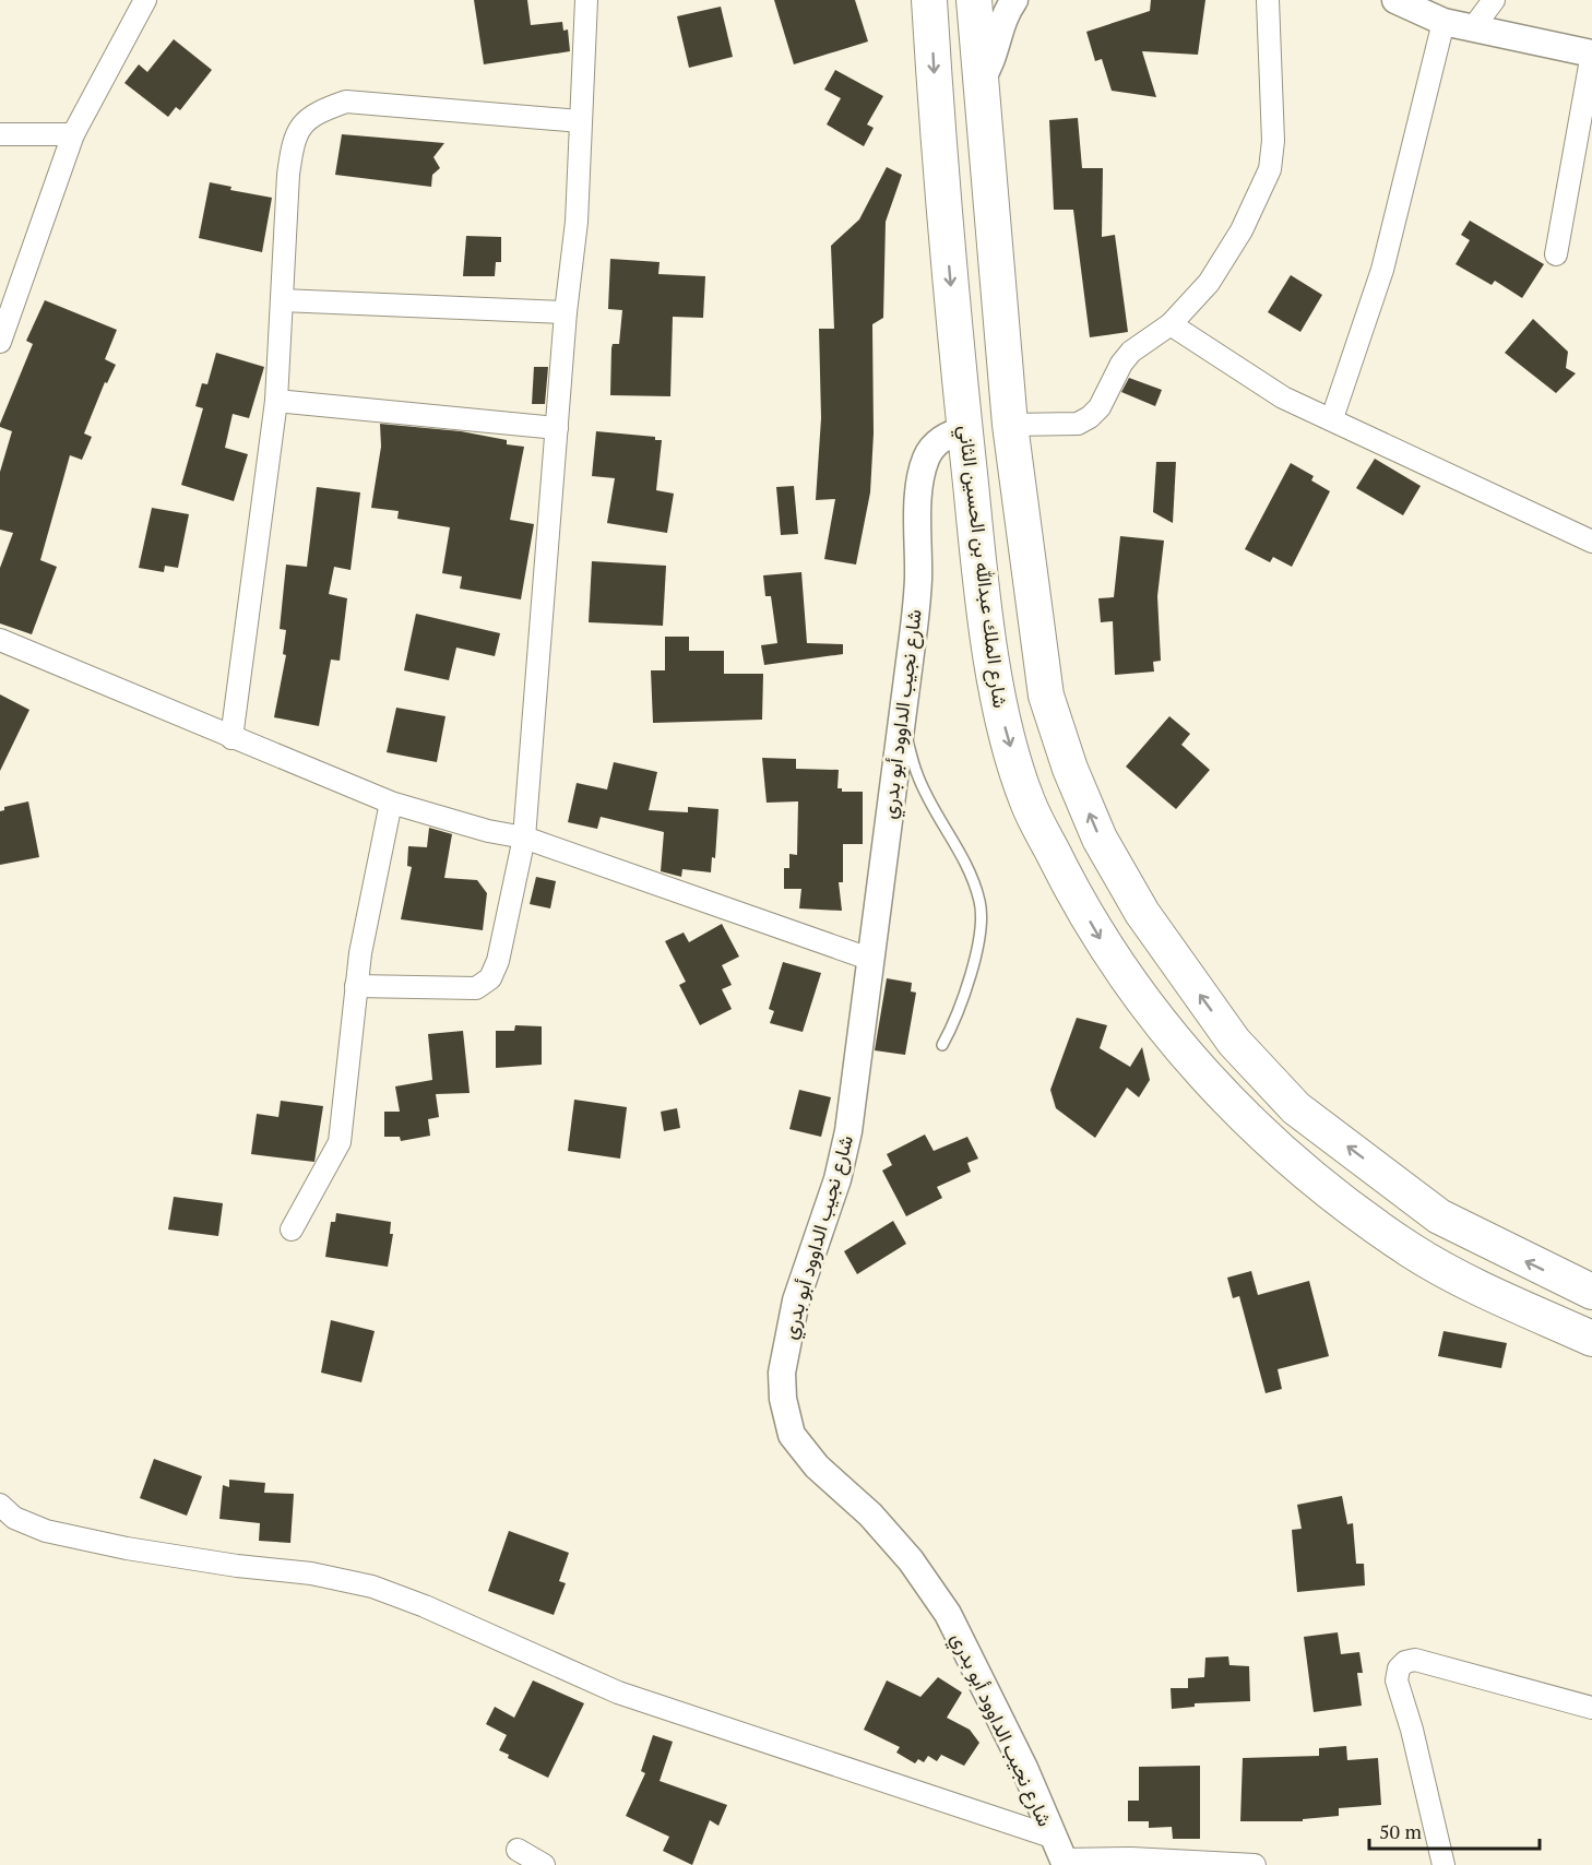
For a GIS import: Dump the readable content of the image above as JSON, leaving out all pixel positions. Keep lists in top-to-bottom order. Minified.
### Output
{"streets":{"highway":["شارع الملك عبدالله بن الحسين الثاني"],"street":["شارع نجيب الداوود أبو بدري"]},"crossings":[["شارع الملك عبدالله بن الحسين الثاني","شارع نجيب الداوود أبو بدري"]],"scale_bar":"50 m"}
